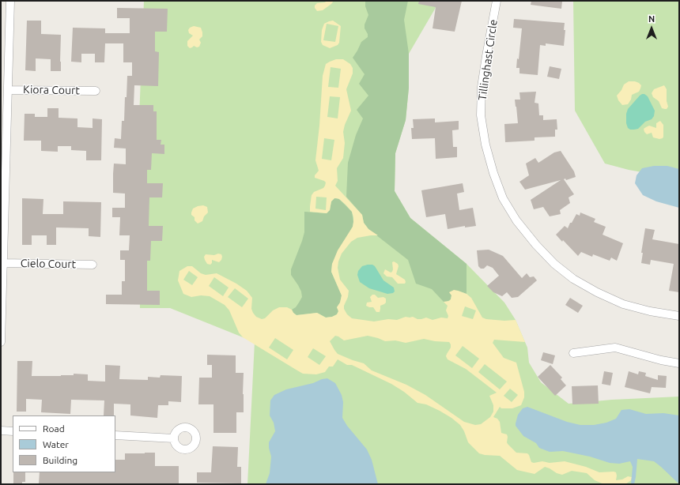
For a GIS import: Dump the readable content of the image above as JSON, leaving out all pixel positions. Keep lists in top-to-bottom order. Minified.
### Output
{"streets":{"street":["Tillinghast Circle","Kiora Court","Cielo Court"]},"legend":["Road","Water","Building"],"north":"top"}
